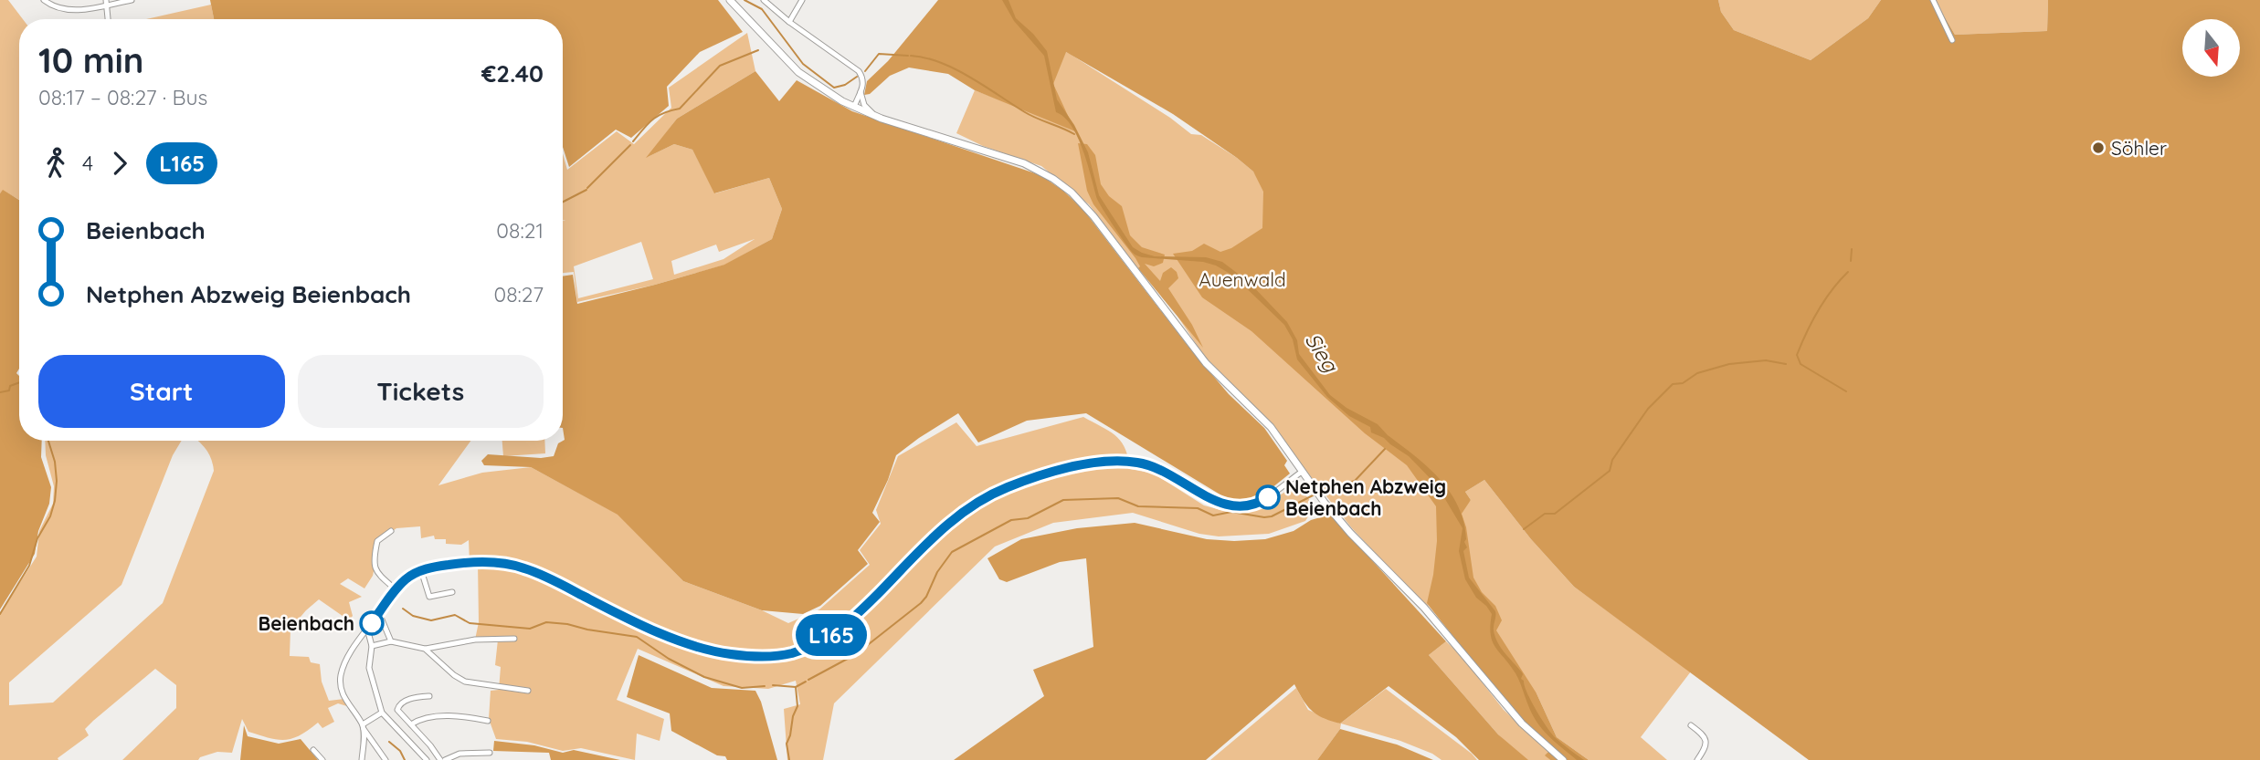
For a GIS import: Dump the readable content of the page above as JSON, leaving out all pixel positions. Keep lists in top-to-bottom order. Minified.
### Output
{"water":["Sieg"],"parks":["Auenwald"],"places":["Söhler","Netphen Abzweig Beienbach","Beienbach"],"lines":["bus line L165"],"north":"bottom","page":{"on_map":"L165","heading":["10 min","08:17 – 08:27 · Bus","€2.40"],"legs":["4","L165"],"list":[{"name":"Beienbach","value":"08:21"},{"name":"Netphen Abzweig Beienbach","value":"08:27"}],"buttons":["Start","Tickets"]}}
